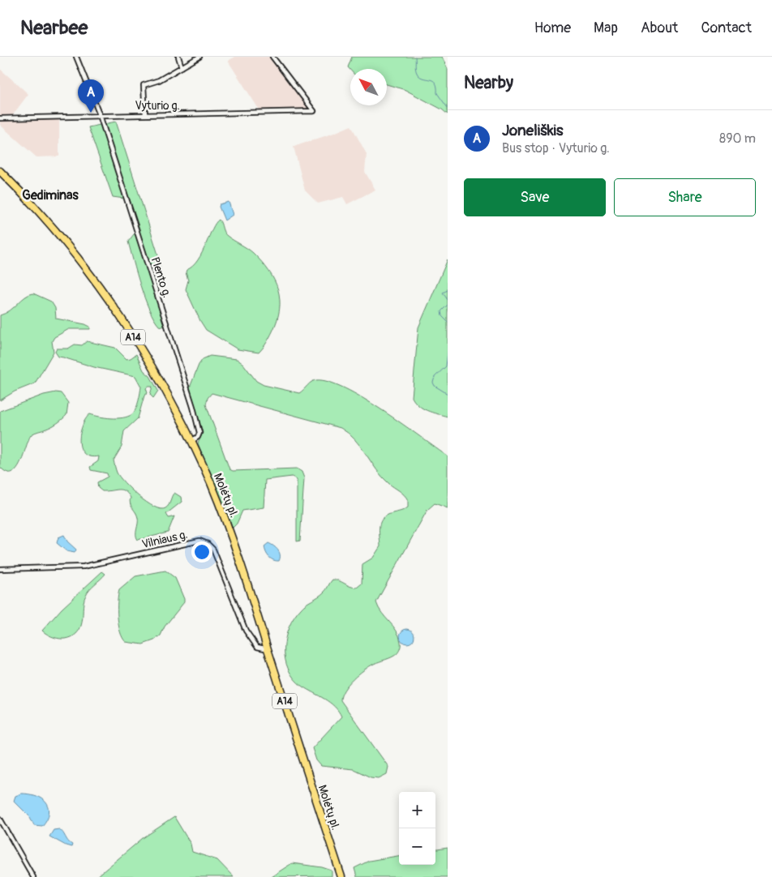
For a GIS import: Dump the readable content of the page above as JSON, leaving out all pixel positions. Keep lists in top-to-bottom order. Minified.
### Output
{"streets":{"highway":["A14","Molėtų pl."],"street":["Vyturio g.","Plento g.","Vilniaus g."]},"crossings":[["Vyturio g.","Plento g."],["Plento g.","Molėtų pl."],["Molėtų pl.","Vilniaus g."]],"districts":["Gediminas"],"north":"top left","page":{"header":"Nearbee","nav":["Home","Map","About","Contact"],"heading":"Nearby","pins":"A","list":[{"mark":"A","name":"Joneliškis","note":"Bus stop · Vyturio g.","value":"890 m"}],"buttons":["Save","Share"],"map_buttons":["+","−"]}}
